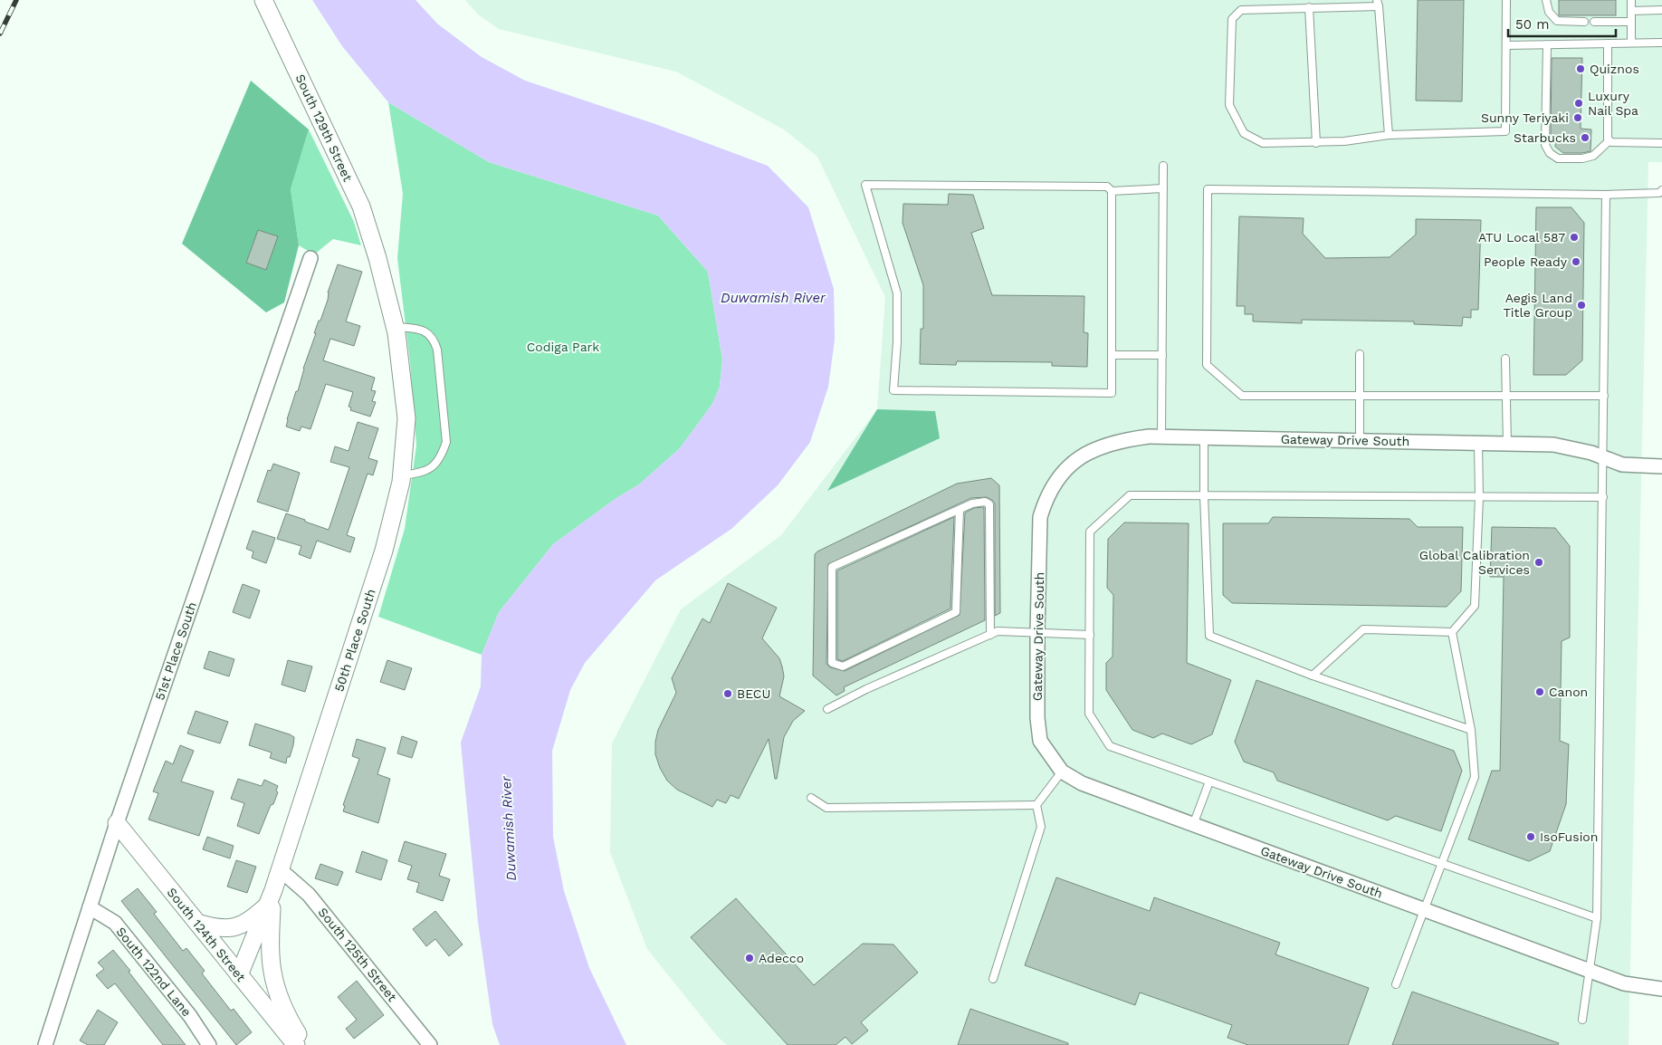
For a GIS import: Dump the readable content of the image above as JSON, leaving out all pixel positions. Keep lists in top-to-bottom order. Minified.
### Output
{"streets":{"street":["South 129th Street","Gateway Drive South","50th Place South","51st Place South","South 124th Street","South 125th Street","South 122nd Lane"]},"crossings":[["South 129th Street","50th Place South"],["50th Place South","South 124th Street"],["50th Place South","South 125th Street"],["51st Place South","South 124th Street"],["51st Place South","South 122nd Lane"]],"water":["Duwamish River"],"parks":["Codiga Park"],"places":["Quiznos","Luxury Nail Spa","Sunny Teriyaki","Starbucks","ATU Local 587","People Ready","Aegis Land Title Group","Global Calibration Services","Canon","BECU","IsoFusion","Adecco"],"scale_bar":"50 m"}
